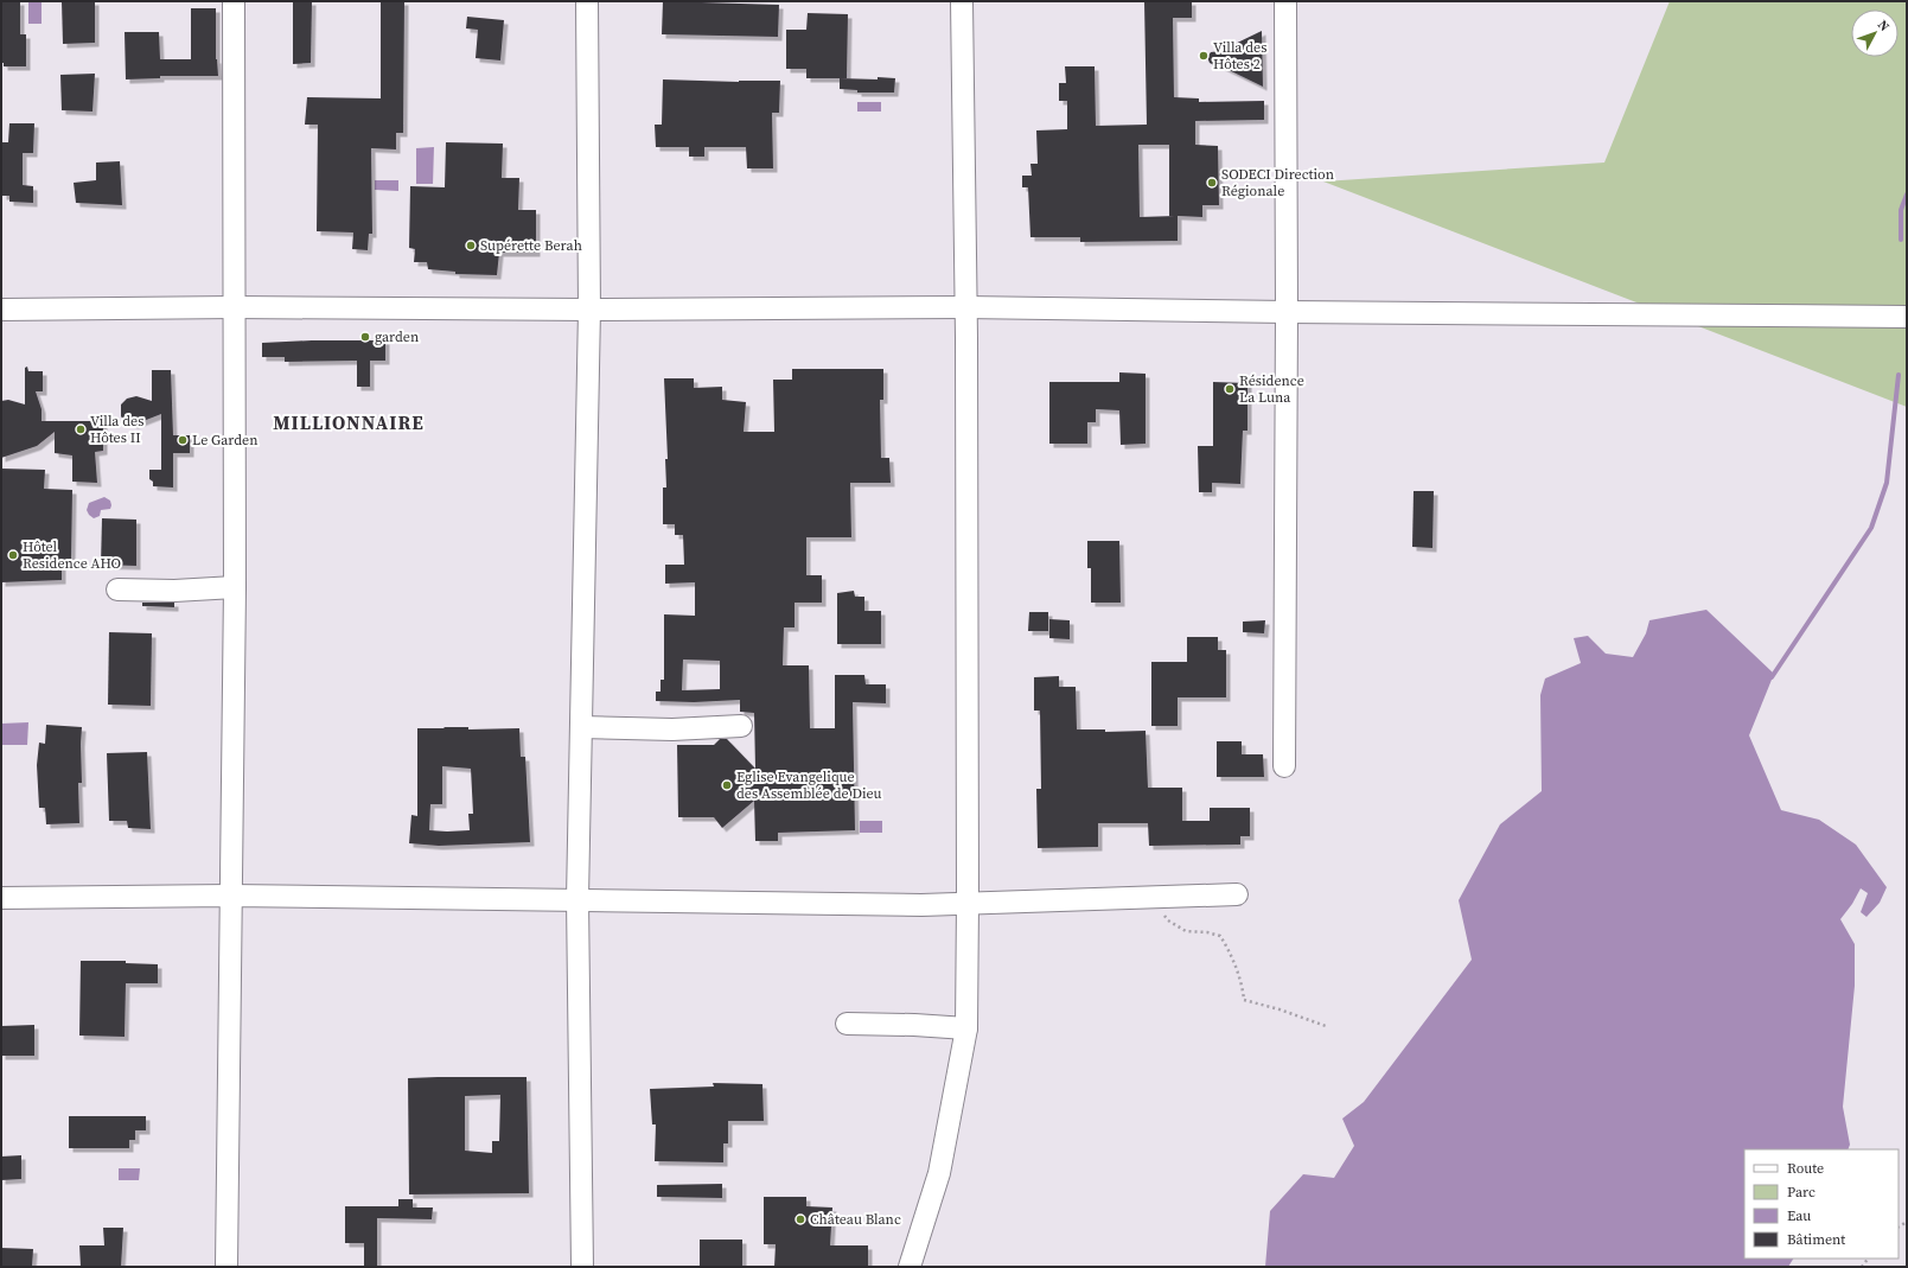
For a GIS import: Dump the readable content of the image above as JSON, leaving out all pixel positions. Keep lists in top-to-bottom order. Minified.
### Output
{"districts":["MILLIONNAIRE"],"places":["Villa des Hôtes 2","SODECI Direction Régionale","Supérette Berah","garden","Résidence La Luna","Villa des Hôtes II","Le Garden","Hôtel Residence AHO","Eglise Evangelique des Assemblée de Dieu","Château Blanc"],"legend":["Route","Parc","Eau","Bâtiment"],"north":"top right"}
